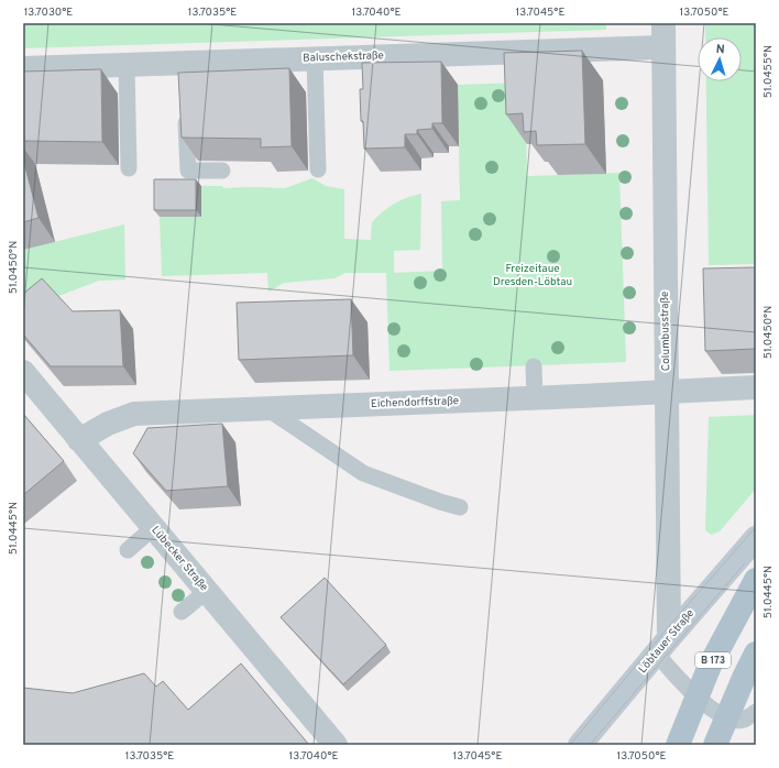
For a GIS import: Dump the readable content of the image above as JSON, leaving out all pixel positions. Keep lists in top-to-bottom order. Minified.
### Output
{"streets":{"main road":["Löbtauer Straße","B 173"],"street":["Baluschekstraße","Columbusstraße","Eichendorffstraße","Lübecker Straße"]},"crossings":[["Baluschekstraße","Columbusstraße"],["Columbusstraße","Eichendorffstraße"],["Columbusstraße","Löbtauer Straße"],["Eichendorffstraße","Lübecker Straße"]],"parks":["Freizeitaue Dresden-Löbtau"],"north":"top","coordinates":["13.7030°E","13.7035°E","13.7040°E","13.7045°E","13.7050°E","51.0455°N","51.0450°N","51.0445°N"]}
